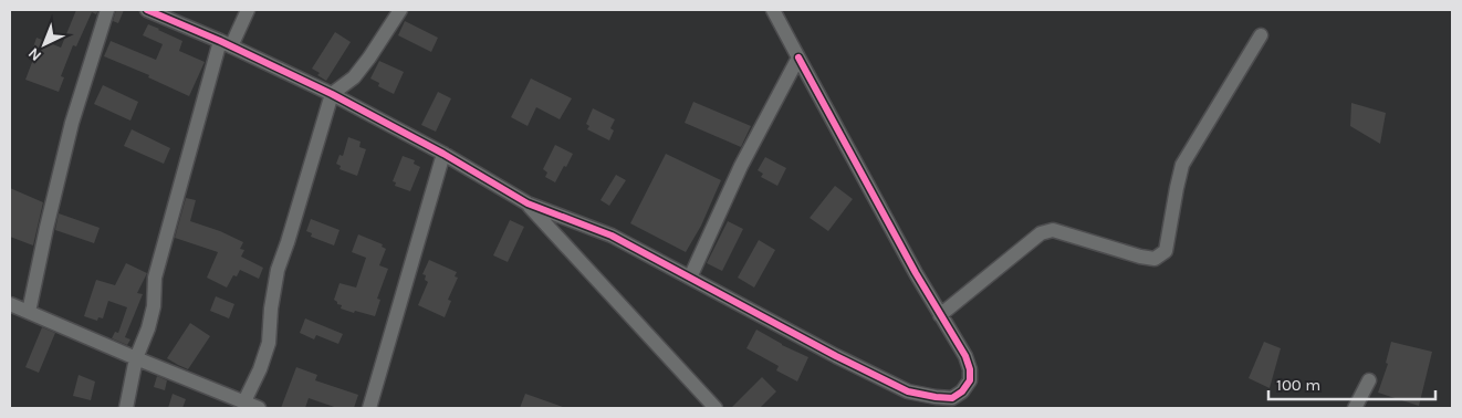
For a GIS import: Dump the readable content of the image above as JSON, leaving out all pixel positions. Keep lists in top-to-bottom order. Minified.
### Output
{"scale_bar":"100 m","north":"bottom left"}
